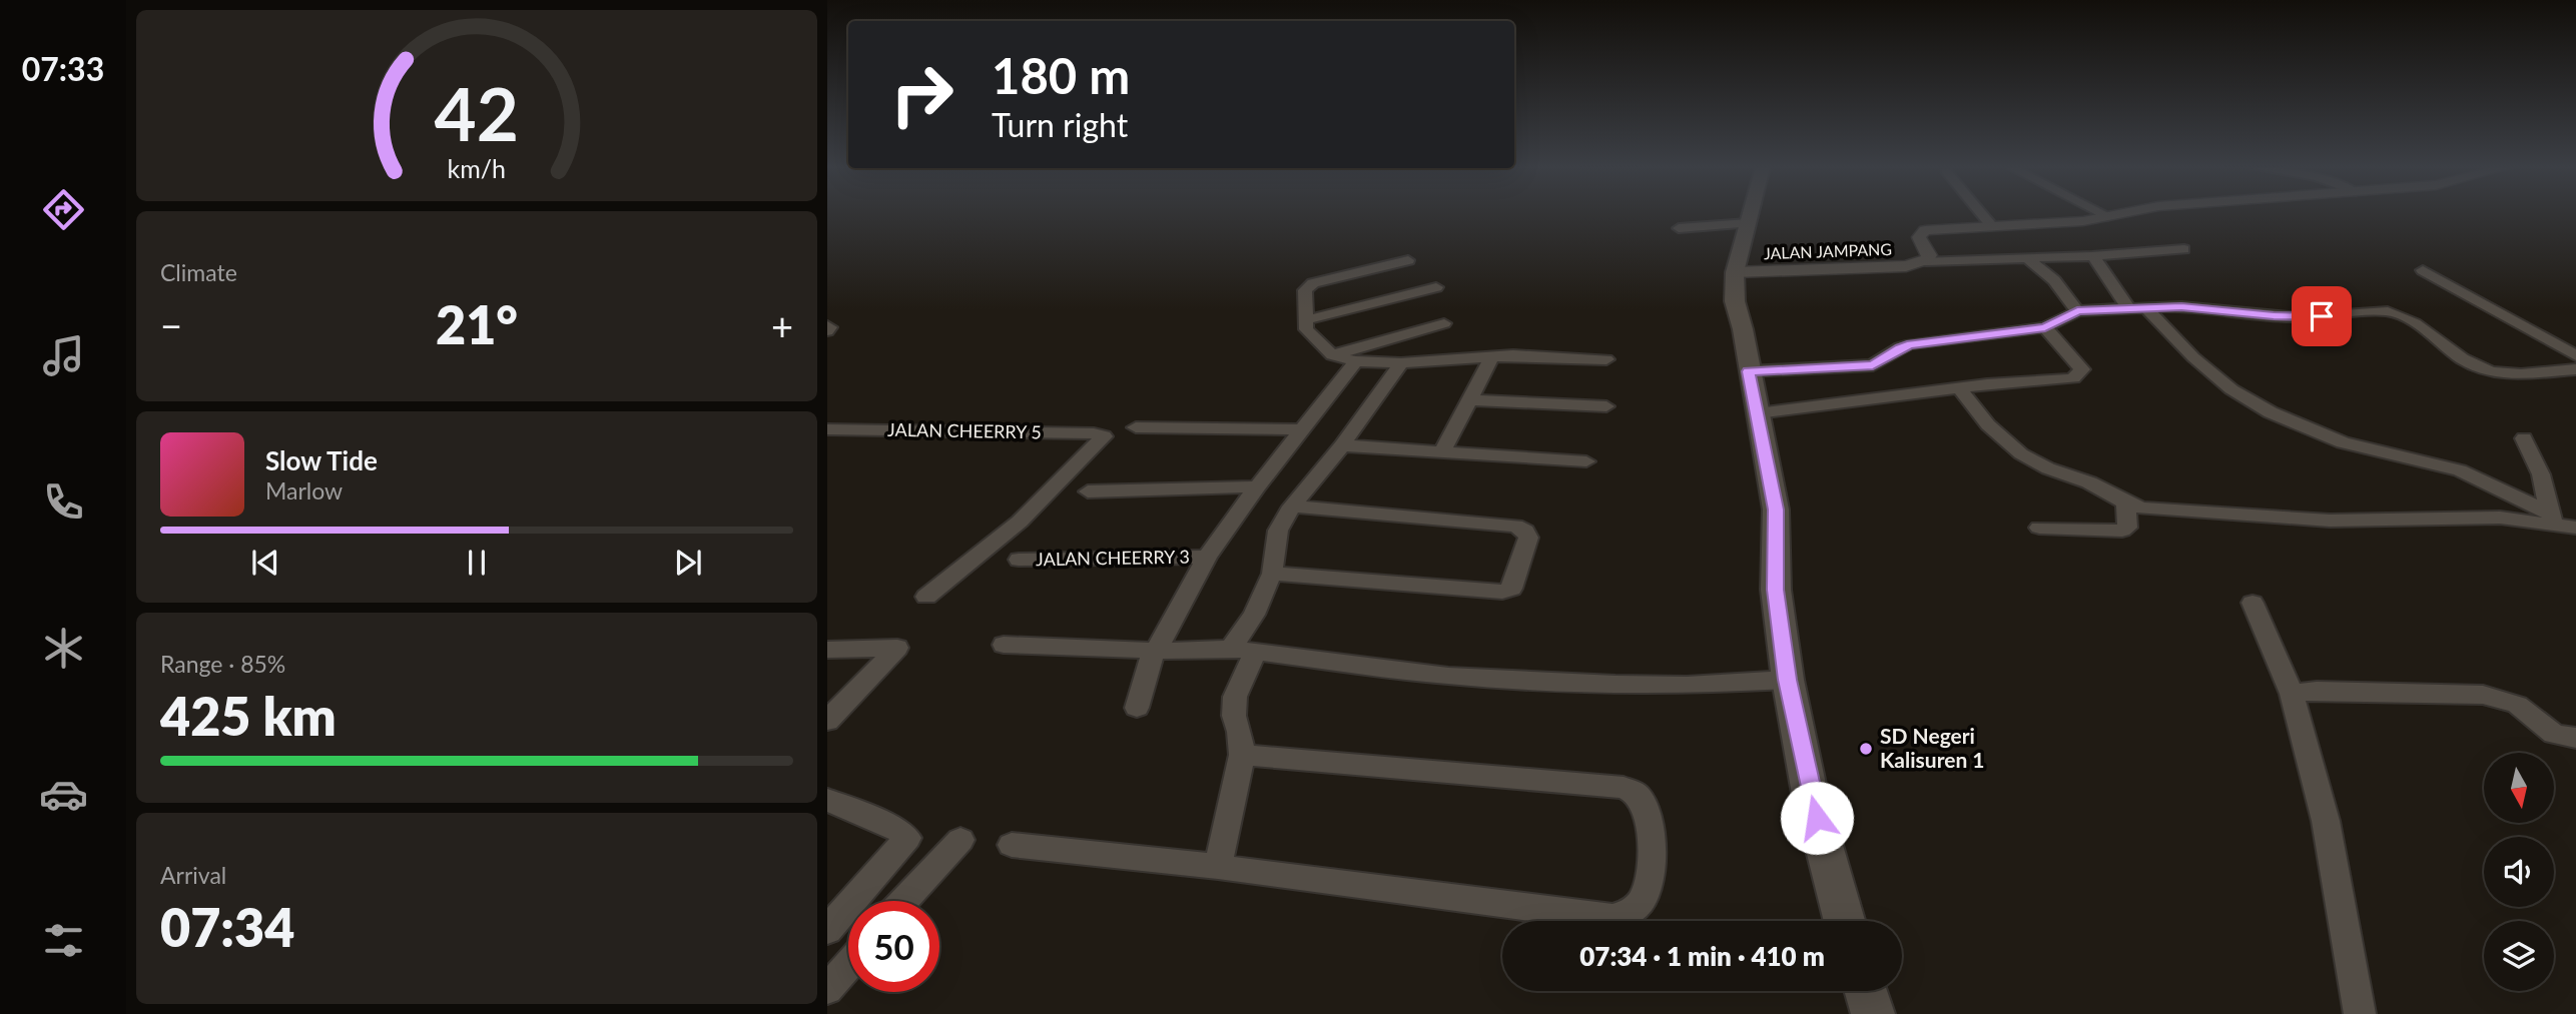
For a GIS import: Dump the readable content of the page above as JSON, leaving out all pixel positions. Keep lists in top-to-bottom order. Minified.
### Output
{"streets":{"street":["JALAN JAMPANG","JALAN CHEERRY 5","JALAN CHEERRY 3"]},"places":["SD Negeri Kalisuren 1"],"north":"bottom","page":{"tabs":"07:33","turn":["180 m","Turn right"],"tile":["Climate",["Range · 85%","425 km"],["Arrival","07:34"]],"heat":["−","21°","+"],"song":["Slow Tide","Marlow"],"limit":"50","trip":"07:34 · 1 min · 410 m","gauge":["42","km/h"]}}
